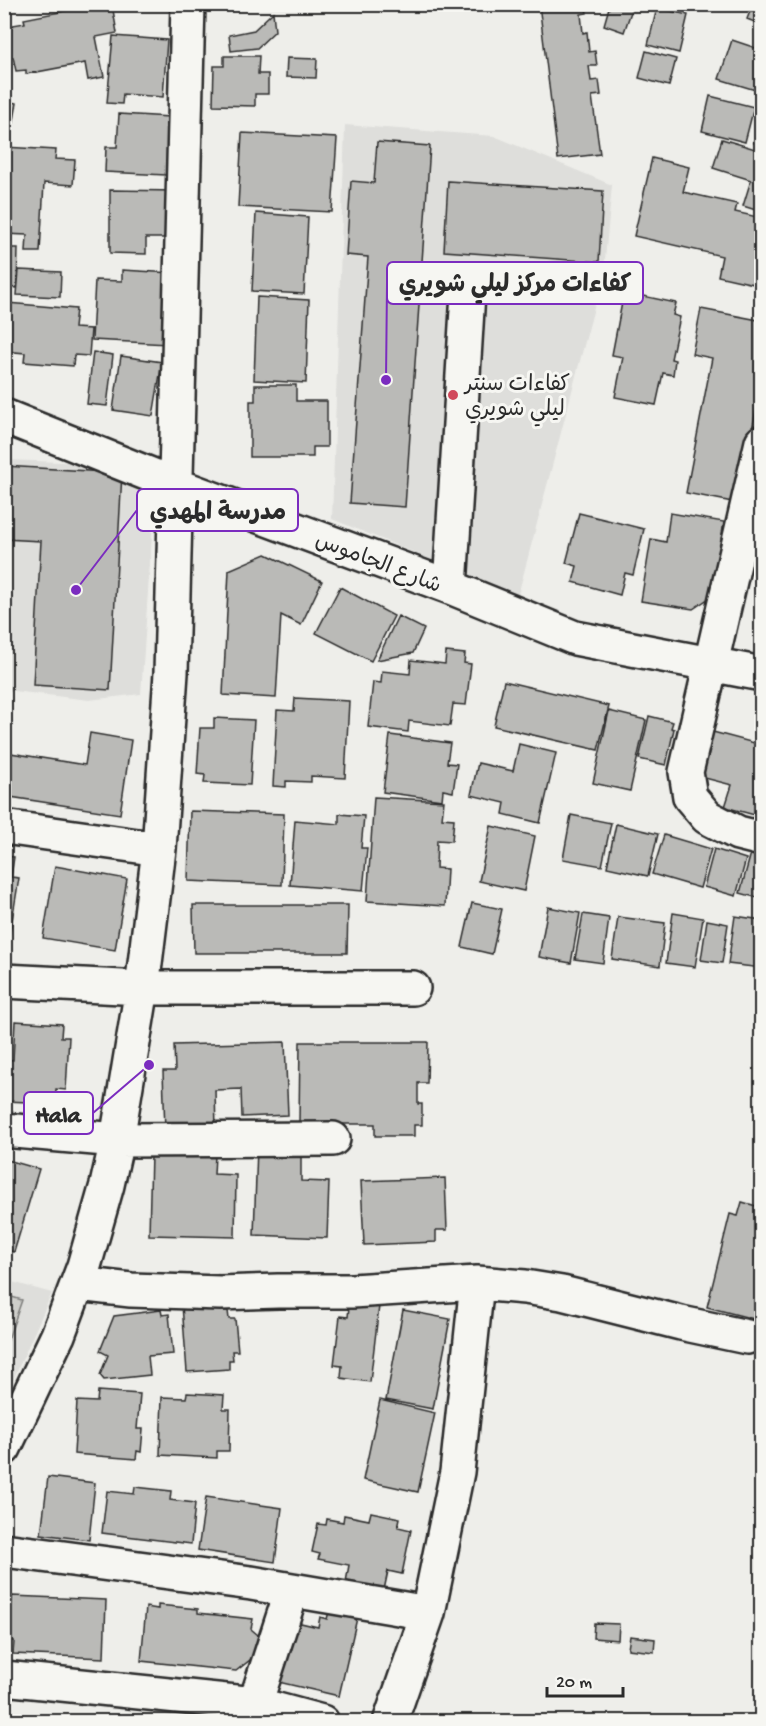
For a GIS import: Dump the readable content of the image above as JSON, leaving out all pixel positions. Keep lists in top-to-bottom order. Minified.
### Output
{"streets":{"street":["شارع الجاموس"]},"places":["كفاءات مركز ليلي شويري","كفاءات سنتر ليلي شويري","مدرسة المهدي","Hala"],"scale_bar":"20 m"}
